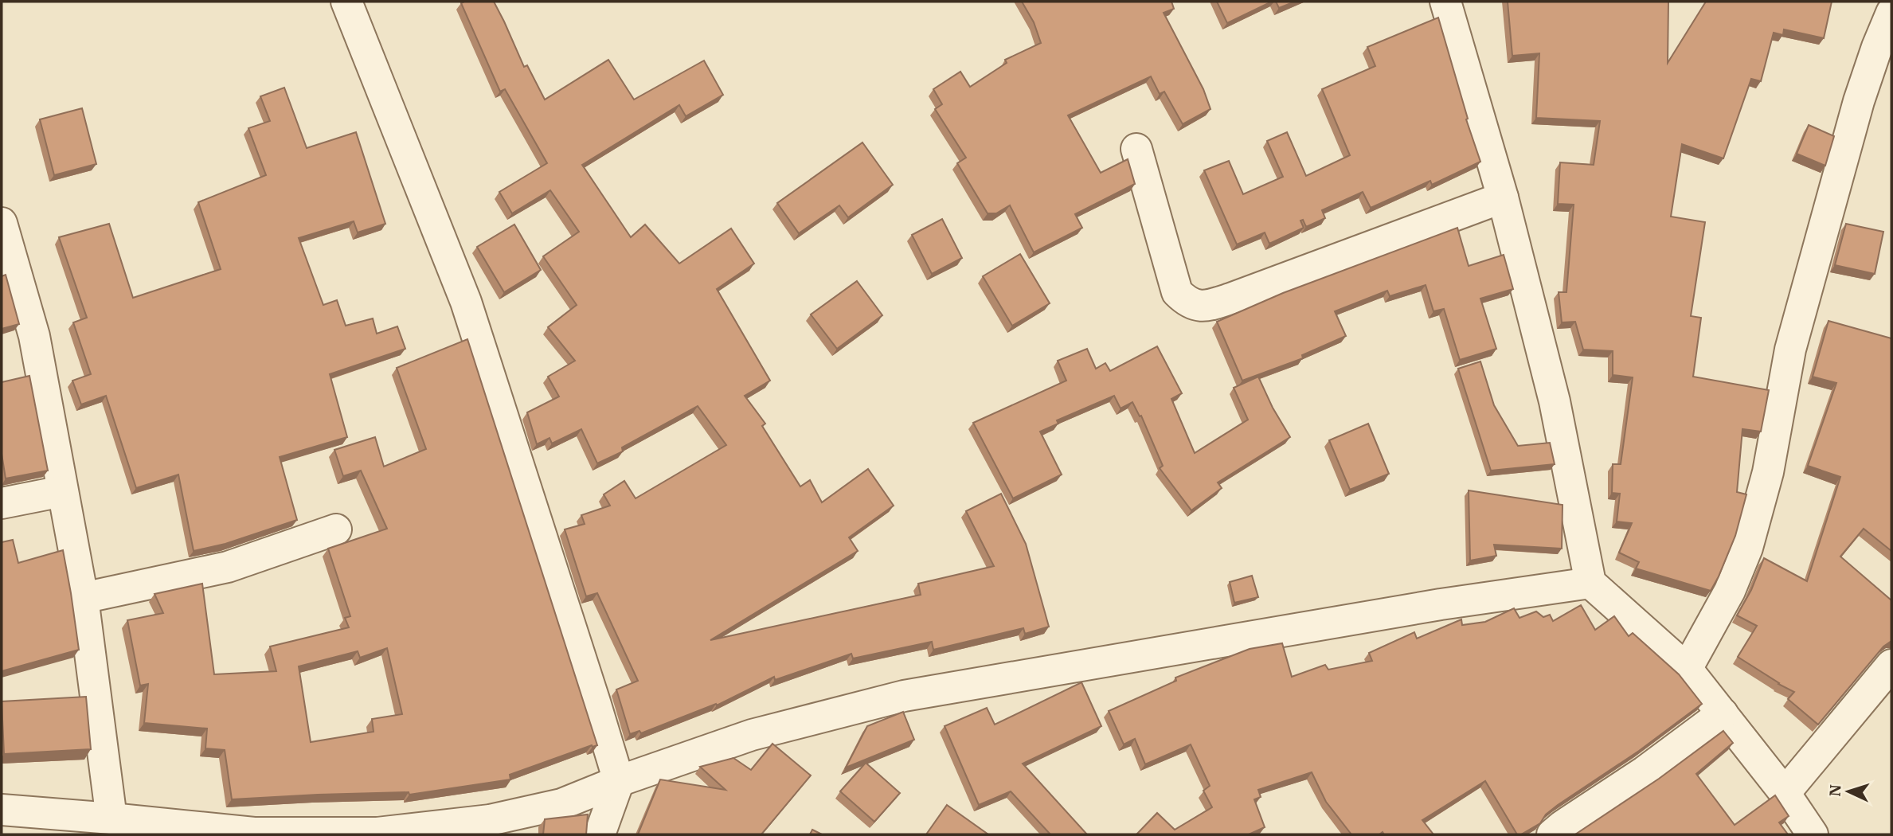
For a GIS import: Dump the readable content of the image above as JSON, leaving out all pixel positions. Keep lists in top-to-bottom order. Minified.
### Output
{"north":"left"}
